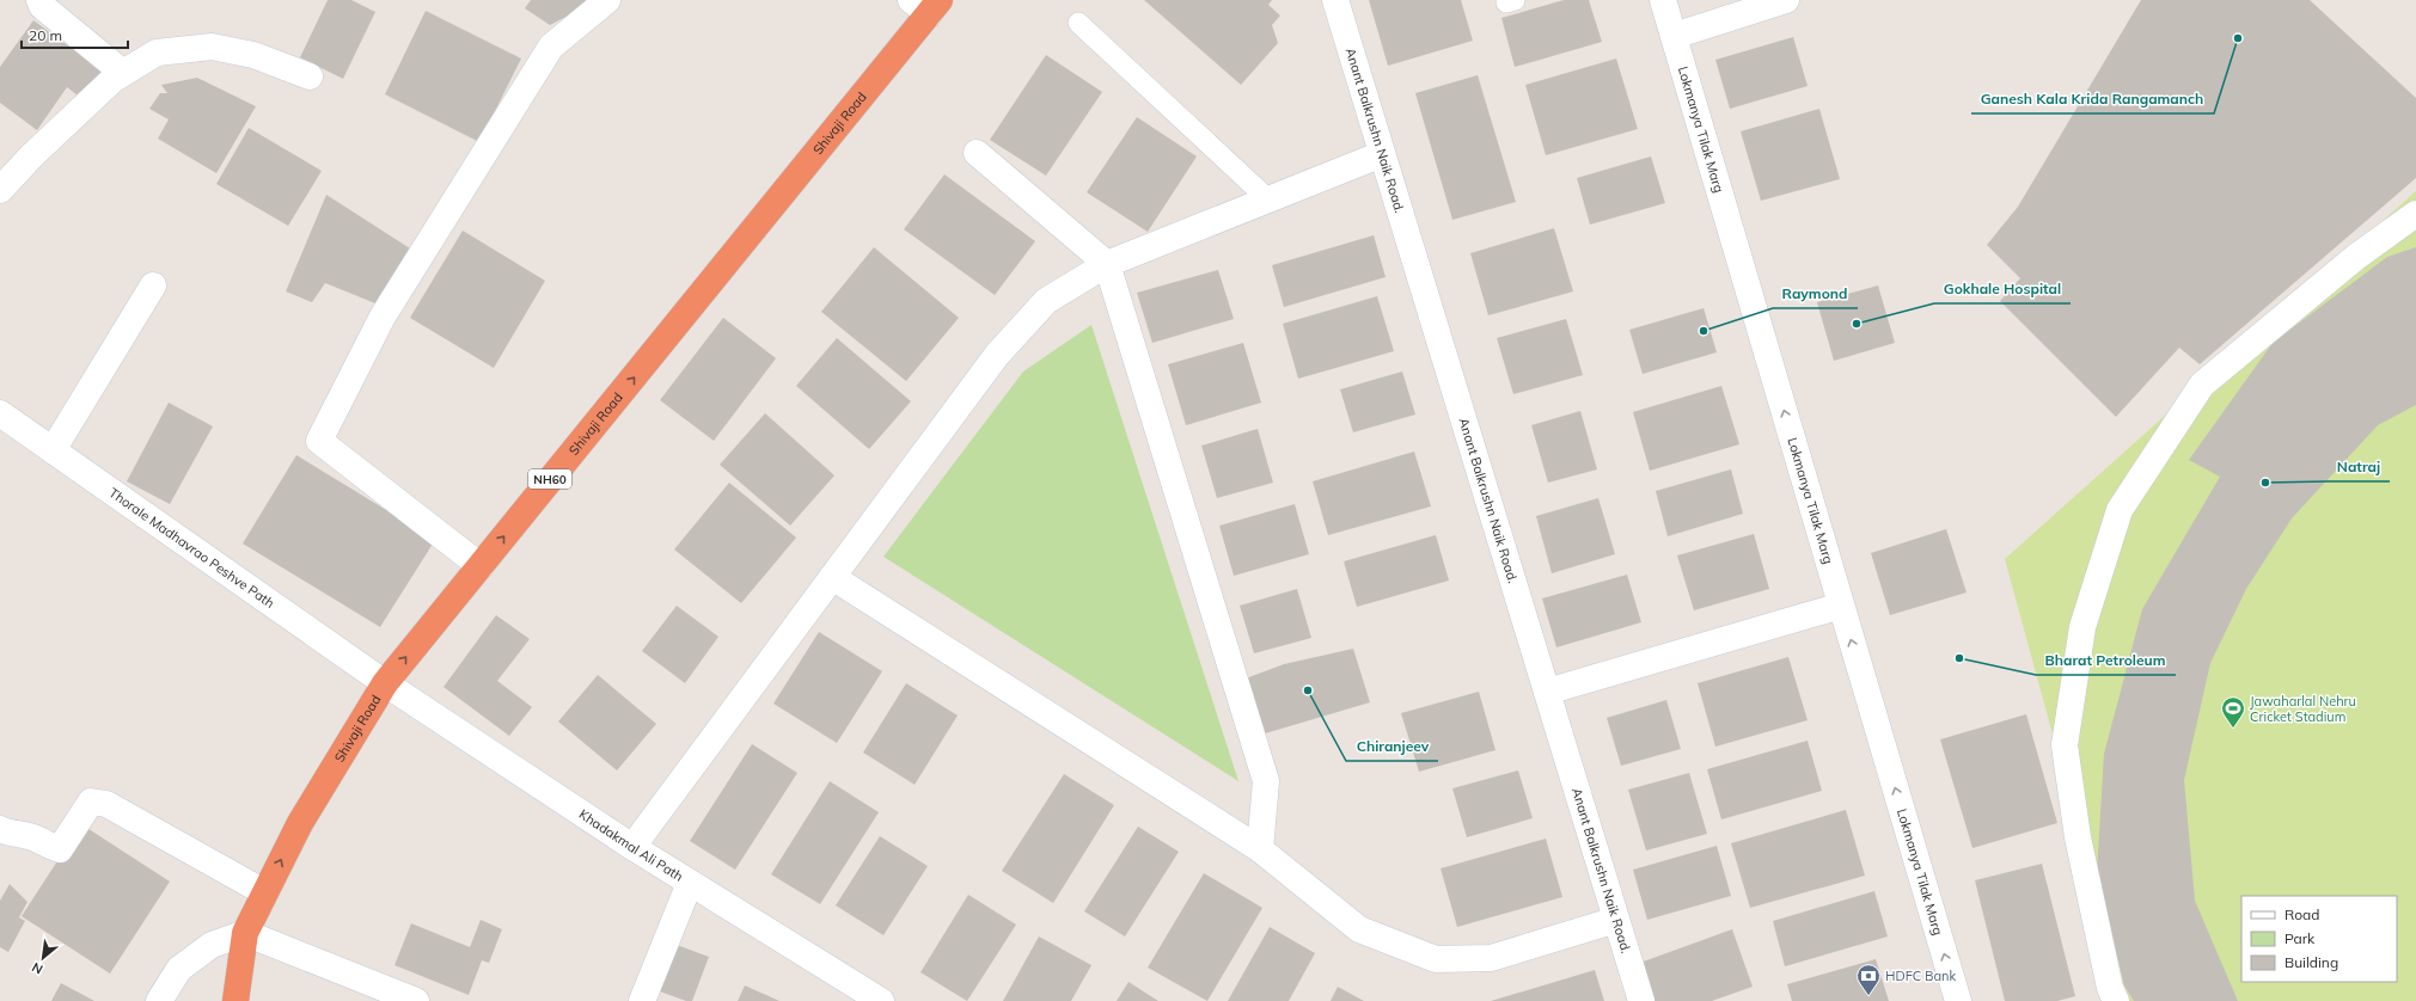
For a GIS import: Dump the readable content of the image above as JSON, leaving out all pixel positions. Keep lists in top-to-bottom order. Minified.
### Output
{"streets":{"highway":["Shivaji Road","NH60"],"street":["Lokmanya Tilak Marg","Anant Balkrushn Naik Road.","Thorale Madhavrao Peshve Path","Khadakmal Ali Path"]},"crossings":[["Shivaji Road","Thorale Madhavrao Peshve Path"],["Shivaji Road","Khadakmal Ali Path"],["Thorale Madhavrao Peshve Path","Khadakmal Ali Path"]],"one_way":["Shivaji Road","Lokmanya Tilak Marg"],"places":{"other":["Ganesh Kala Krida Rangamanch","Gokhale Hospital","Raymond","Natraj","Bharat Petroleum","Chiranjeev"],"sports":["Jawaharlal Nehru Cricket Stadium"],"bank":["HDFC Bank"]},"legend":["Road","Park","Building"],"scale_bar":"20 m","north":"bottom left"}
